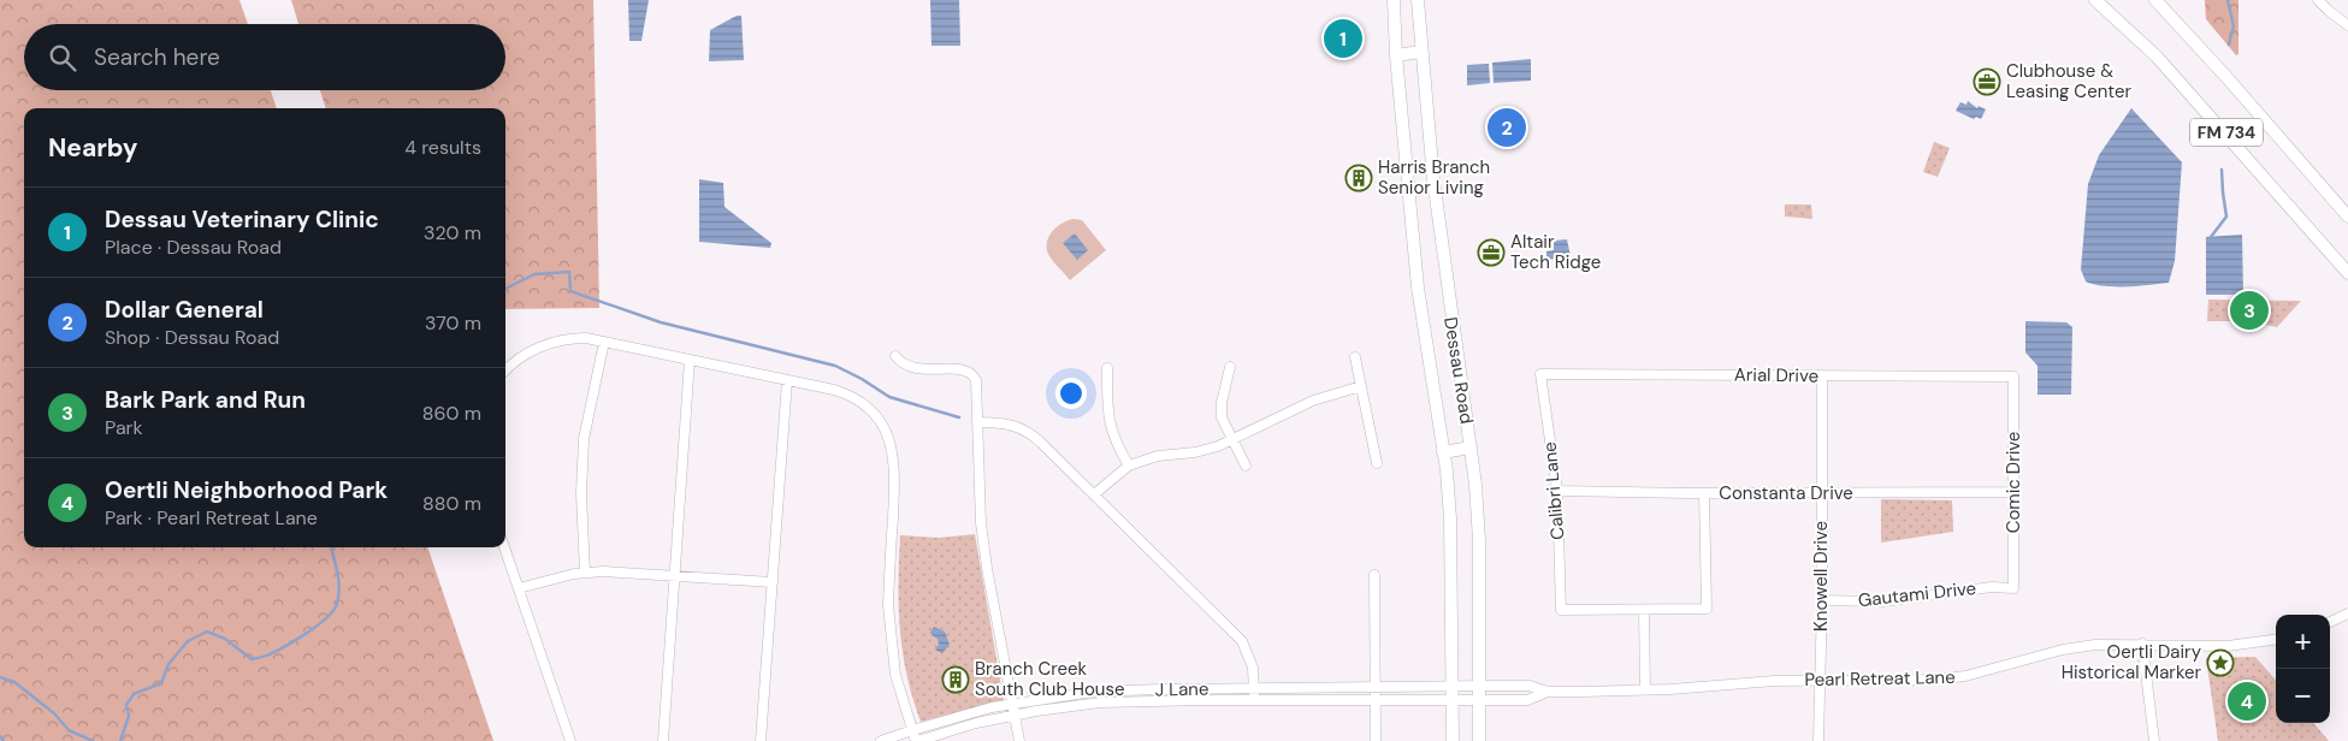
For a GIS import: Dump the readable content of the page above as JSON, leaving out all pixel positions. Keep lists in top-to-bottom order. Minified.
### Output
{"streets":{"main road":["FM 734","Dessau Road"],"street":["Arial Drive","Comic Drive","Calibri Lane","Constanta Drive","Knowell Drive","Gautami Drive","Pearl Retreat Lane","J Lane"]},"crossings":[["Dessau Road","J Lane"],["Arial Drive","Comic Drive"],["Arial Drive","Calibri Lane"],["Arial Drive","Knowell Drive"],["Comic Drive","Constanta Drive"],["Comic Drive","Gautami Drive"],["Calibri Lane","Constanta Drive"],["Constanta Drive","Knowell Drive"],["Knowell Drive","Gautami Drive"],["Knowell Drive","Pearl Retreat Lane"],["Pearl Retreat Lane","J Lane"]],"places":{"office":["Clubhouse & Leasing Center","Altair Tech Ridge"],"building":["Harris Branch Senior Living","Branch Creek South Club House"],"place":["Oertli Dairy Historical Marker"]},"page":{"pins":["1","2","3","4"],"search":"Search here","heading":["Nearby","4 results"],"list":[{"mark":"1","name":"Dessau Veterinary Clinic","note":"Place · Dessau Road","value":"320 m"},{"mark":"2","name":"Dollar General","note":"Shop · Dessau Road","value":"370 m"},{"mark":"3","name":"Bark Park and Run","note":"Park","value":"860 m"},{"mark":"4","name":"Oertli Neighborhood Park","note":"Park · Pearl Retreat Lane","value":"880 m"}],"map_buttons":["+","−"]}}
